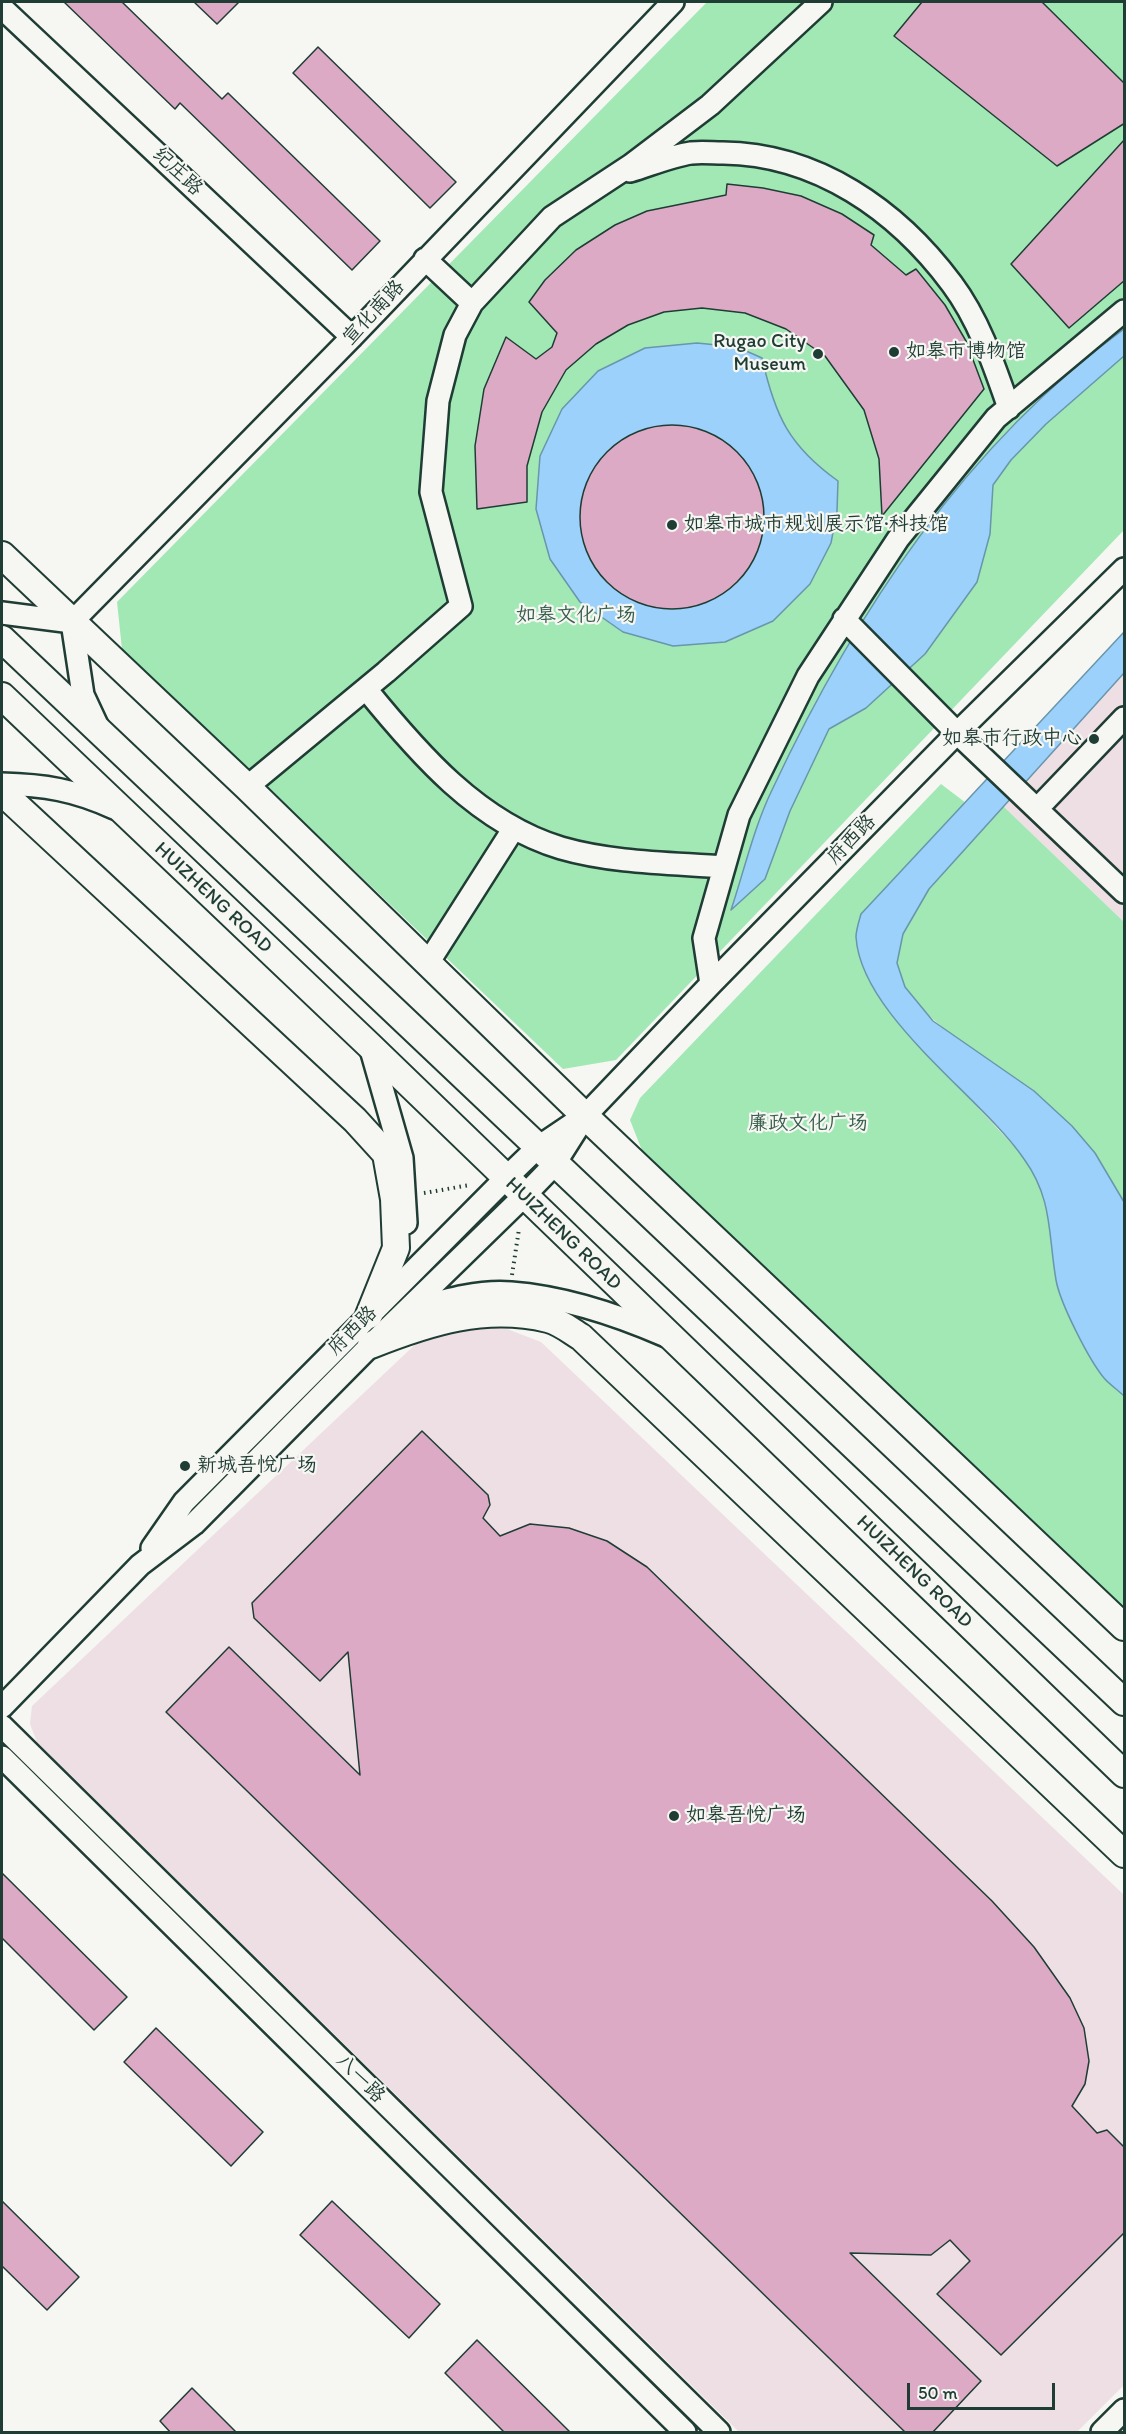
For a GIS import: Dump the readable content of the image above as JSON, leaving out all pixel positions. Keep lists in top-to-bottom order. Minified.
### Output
{"streets":{"main road":["HUIZHENG ROAD"],"street":["纪庄路","宣化南路","府西路","八一路"]},"crossings":[["纪庄路","宣化南路"],["府西路","HUIZHENG ROAD"]],"parks":["如皋文化广场","廉政文化广场"],"places":["如皋市博物馆","Rugao City Museum","如皋市城市规划展示馆·科技馆","如皋市行政中心","新城吾悦广场","如皋吾悦广场"],"scale_bar":"50 m"}
